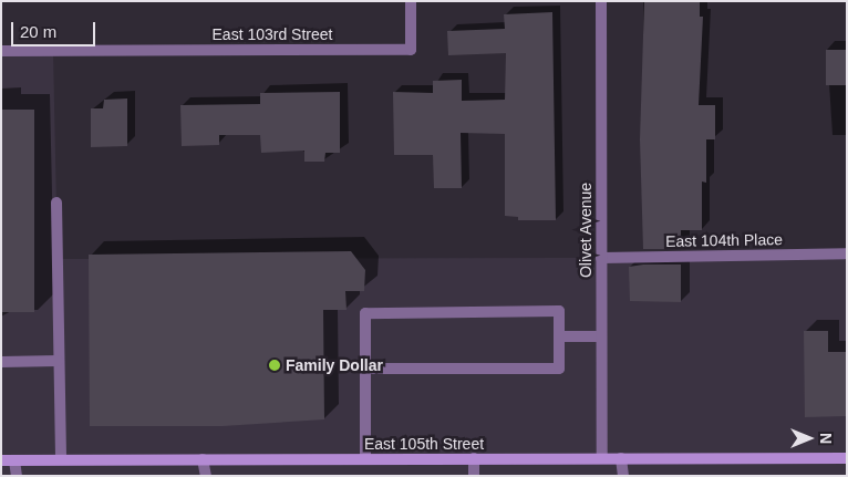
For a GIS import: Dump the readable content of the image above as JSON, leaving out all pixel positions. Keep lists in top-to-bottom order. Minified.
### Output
{"streets":{"main road":["East 105th Street"],"street":["East 103rd Street","Olivet Avenue","East 104th Place"]},"crossings":[["Olivet Avenue","East 104th Place"],["Olivet Avenue","East 105th Street"]],"places":["Family Dollar"],"scale_bar":"20 m","north":"right"}
